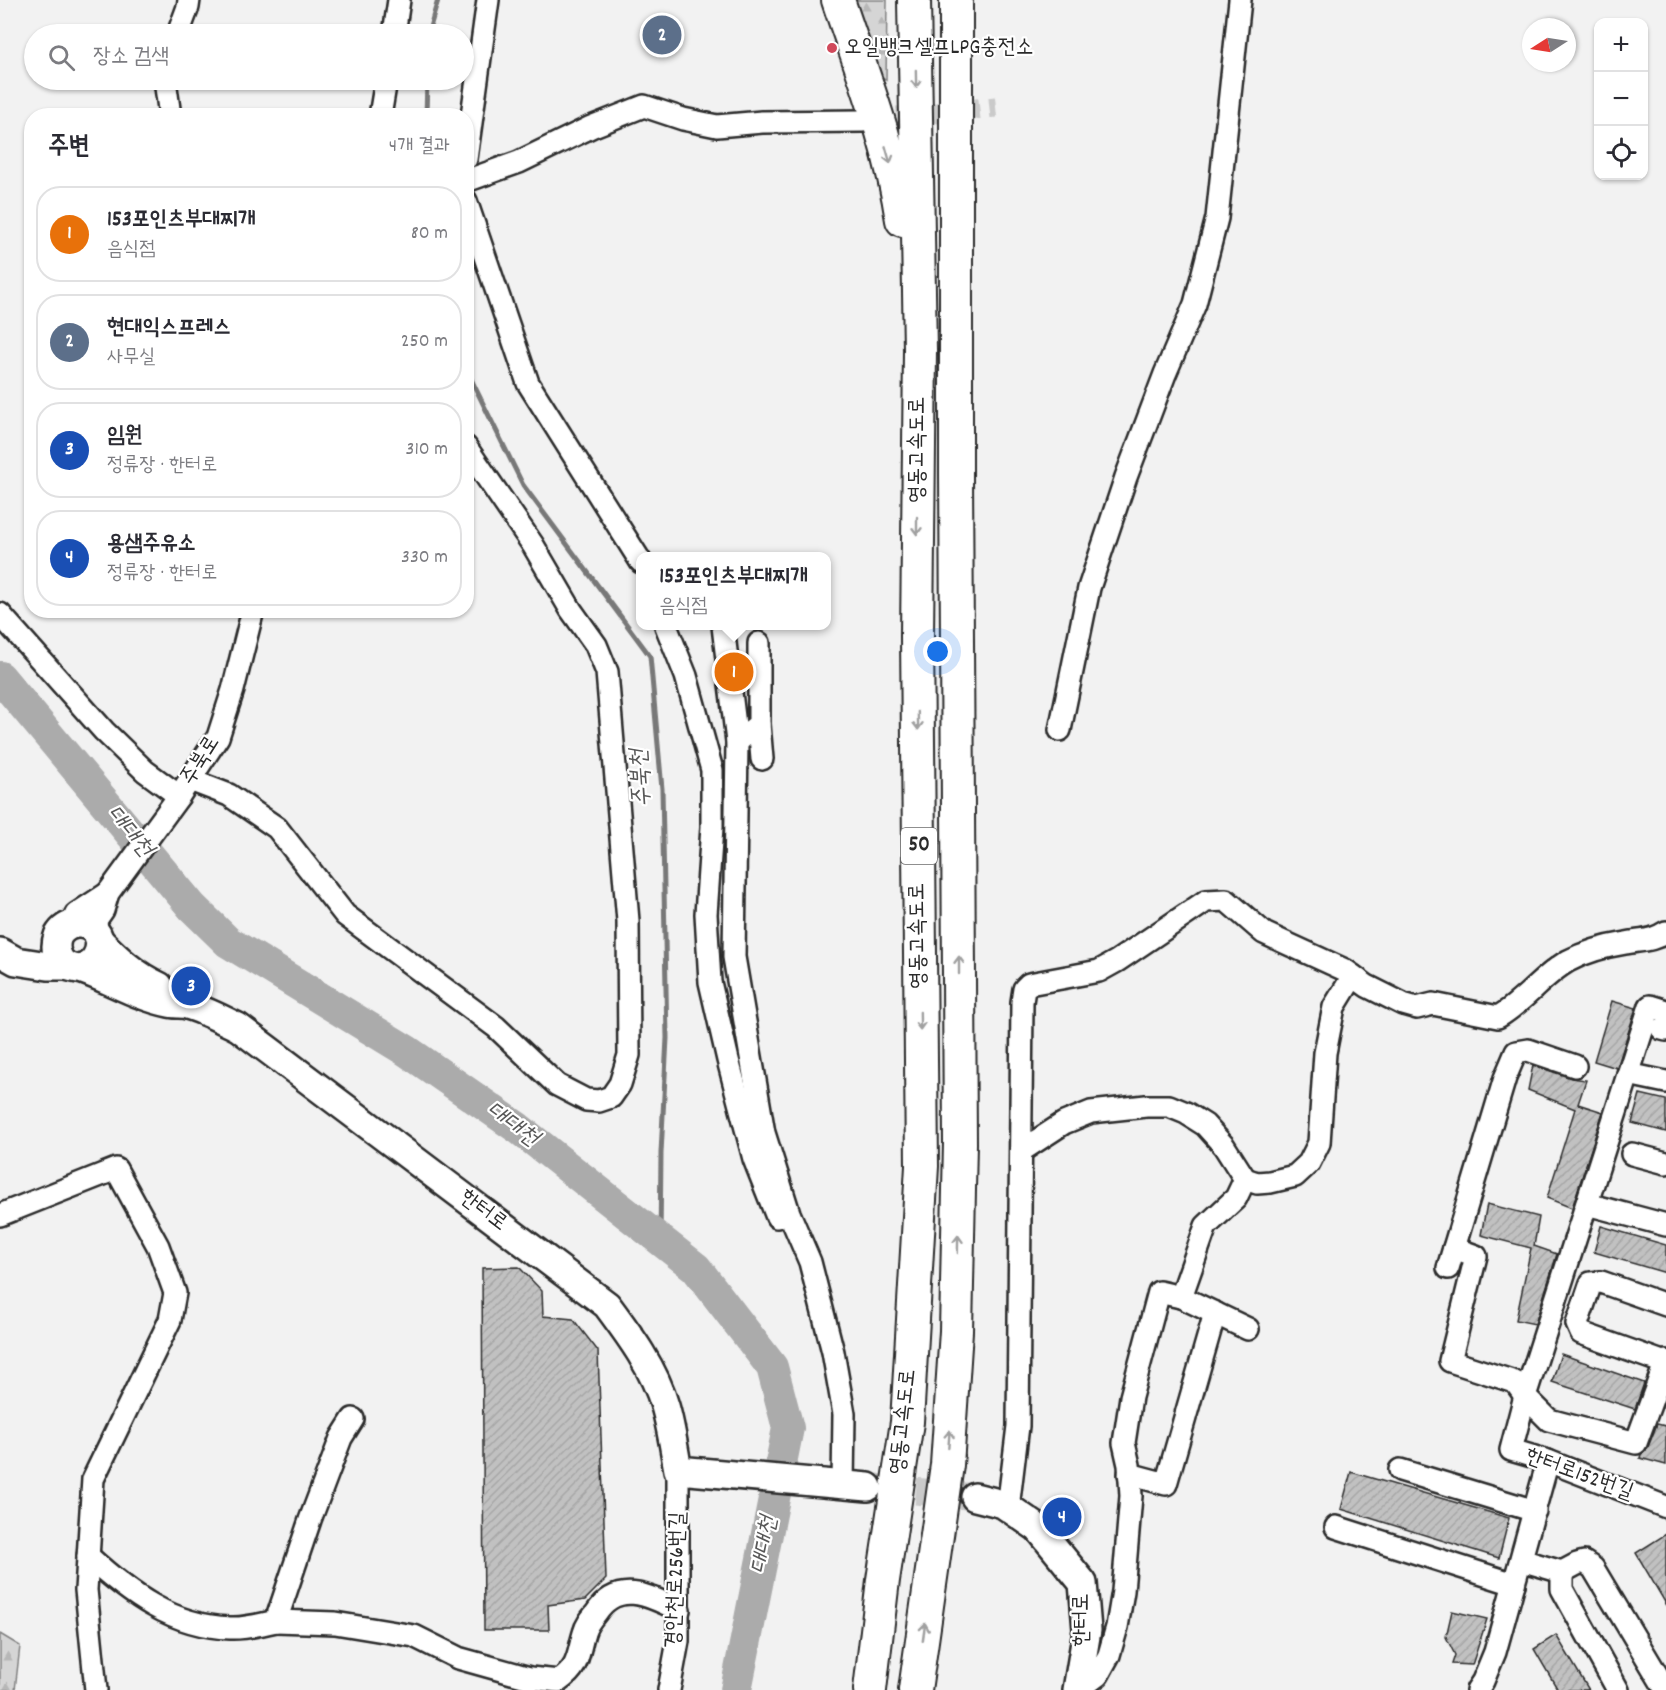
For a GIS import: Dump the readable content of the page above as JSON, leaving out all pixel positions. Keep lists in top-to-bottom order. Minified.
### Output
{"streets":{"highway":["영동고속도로","50"],"main road":["한터로"],"street":["주북로","한터로152번길","경안천로256번길"]},"crossings":[["주북로","한터로"],["한터로","경안천로256번길"]],"water":["주북천","대대천"],"places":["오일뱅크셀프LPG충전소"],"north":"left","page":{"pins":["2","1","3","4"],"map_buttons":["+","−"],"search":"장소 검색","heading":["주변","4개 결과"],"list":[{"mark":"1","name":"153포인츠부대찌개","note":"음식점","value":"80 m"},{"mark":"2","name":"현대익스프레스","note":"사무실","value":"250 m"},{"mark":"3","name":"임원","note":"정류장 · 한터로","value":"310 m"},{"mark":"4","name":"용샘주유소","note":"정류장 · 한터로","value":"330 m"}],"popup":["153포인츠부대찌개","음식점"]}}
